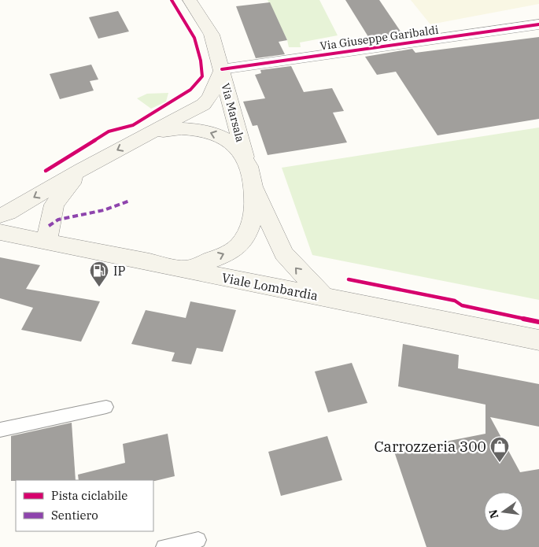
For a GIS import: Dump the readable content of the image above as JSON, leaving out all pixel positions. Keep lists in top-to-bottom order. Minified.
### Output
{"streets":{"main road":["Via Marsala","Viale Lombardia"],"street":["Via Giuseppe Garibaldi"]},"crossings":[["Via Giuseppe Garibaldi","Via Marsala"],["Via Marsala","Viale Lombardia"]],"places":{"fuel station":["IP"],"shop":["Carrozzeria 300"]},"legend":["Pista ciclabile","Sentiero"],"north":"left"}
